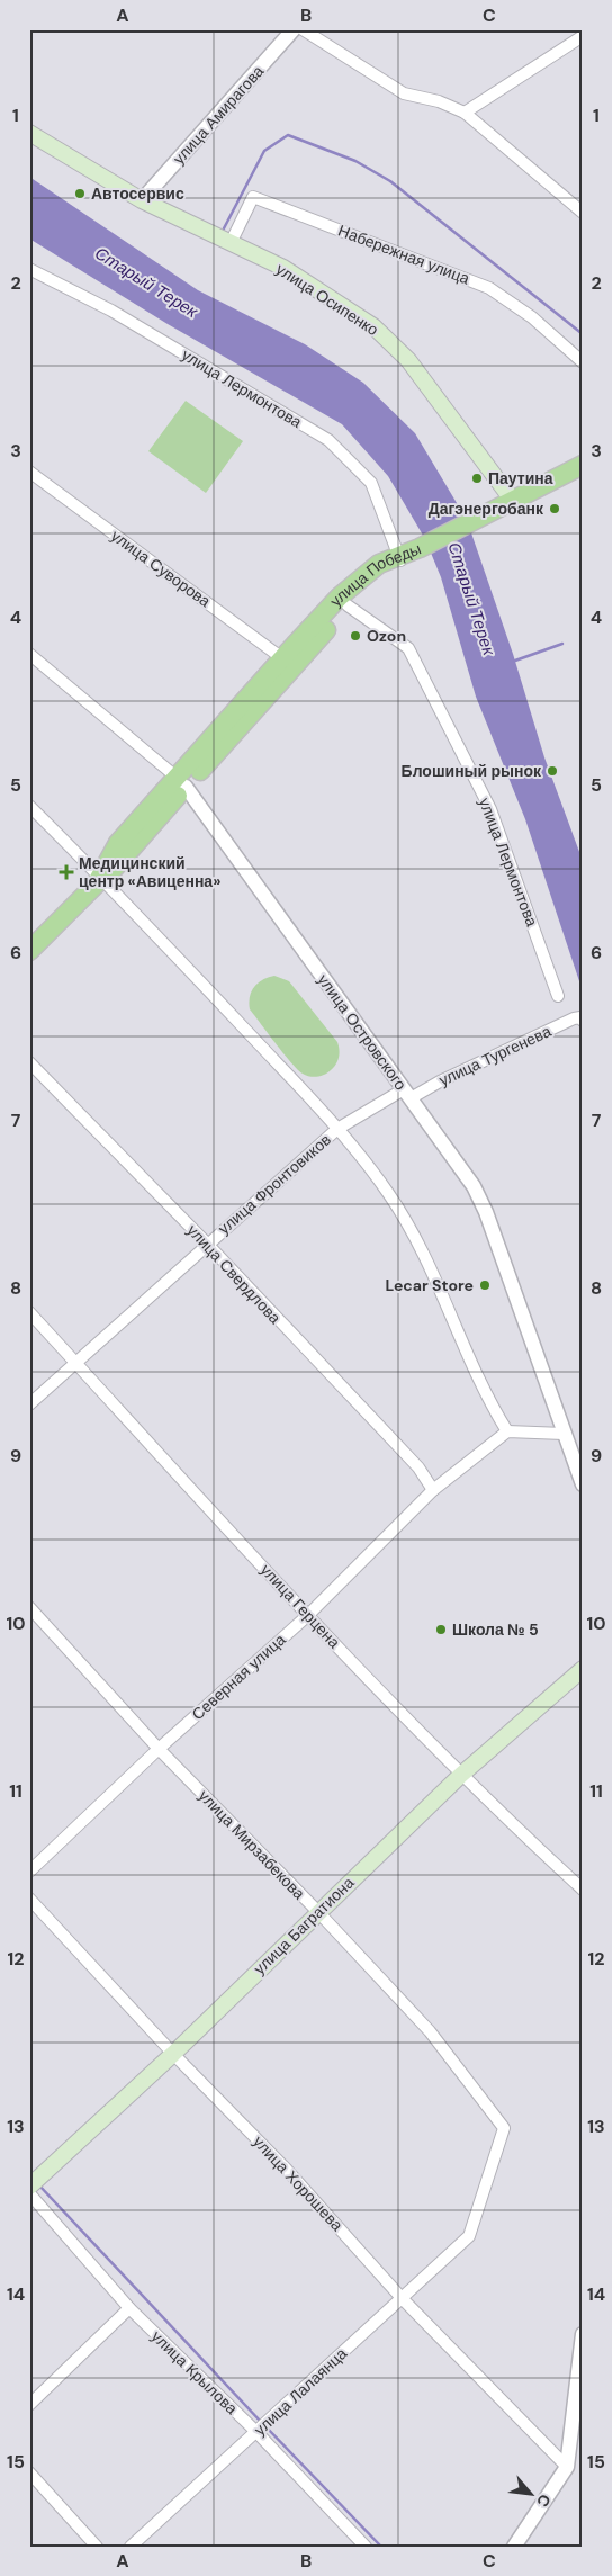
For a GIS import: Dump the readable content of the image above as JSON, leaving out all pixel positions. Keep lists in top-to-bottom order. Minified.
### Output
{"streets":{"main road":["улица Осипенко","улица Победы","улица Багратиона"],"street":["улица Амирагова","Набережная улица","улица Лермонтова","улица Суворова","улица Островского","улица Тургенева","улица Фронтовиков","улица Свердлова","улица Герцена","Северная улица","улица Мирзабекова","улица Хорошева","улица Крылова","улица Лалаянца"]},"crossings":[["улица Амирагова","улица Осипенко"],["Набережная улица","улица Осипенко"],["улица Осипенко","улица Победы"],["улица Лермонтова","улица Победы"],["улица Суворова","улица Победы"],["улица Победы","улица Островского"],["улица Островского","улица Тургенева"],["улица Островского","улица Фронтовиков"],["улица Тургенева","улица Фронтовиков"],["улица Фронтовиков","улица Свердлова"],["улица Фронтовиков","улица Герцена"],["улица Свердлова","Северная улица"],["улица Герцена","Северная улица"],["улица Герцена","улица Багратиона"],["Северная улица","улица Мирзабекова"],["улица Мирзабекова","улица Багратиона"],["улица Мирзабекова","улица Лалаянца"],["улица Багратиона","улица Хорошева"],["улица Хорошева","улица Лалаянца"],["улица Крылова","улица Лалаянца"]],"water":["Старый Терек"],"places":{"other":["Автосервис","Паутина","Дагэнергобанк","Ozon","Блошиный рынок","Lecar Store","Школа № 5"],"health":["Медицинский центр «Авиценна»"]},"north":"bottom right","grid":{"columns":["A","B","C"],"rows":["1","2","3","4","5","6","7","8","9","10","11","12","13","14","15"]}}
